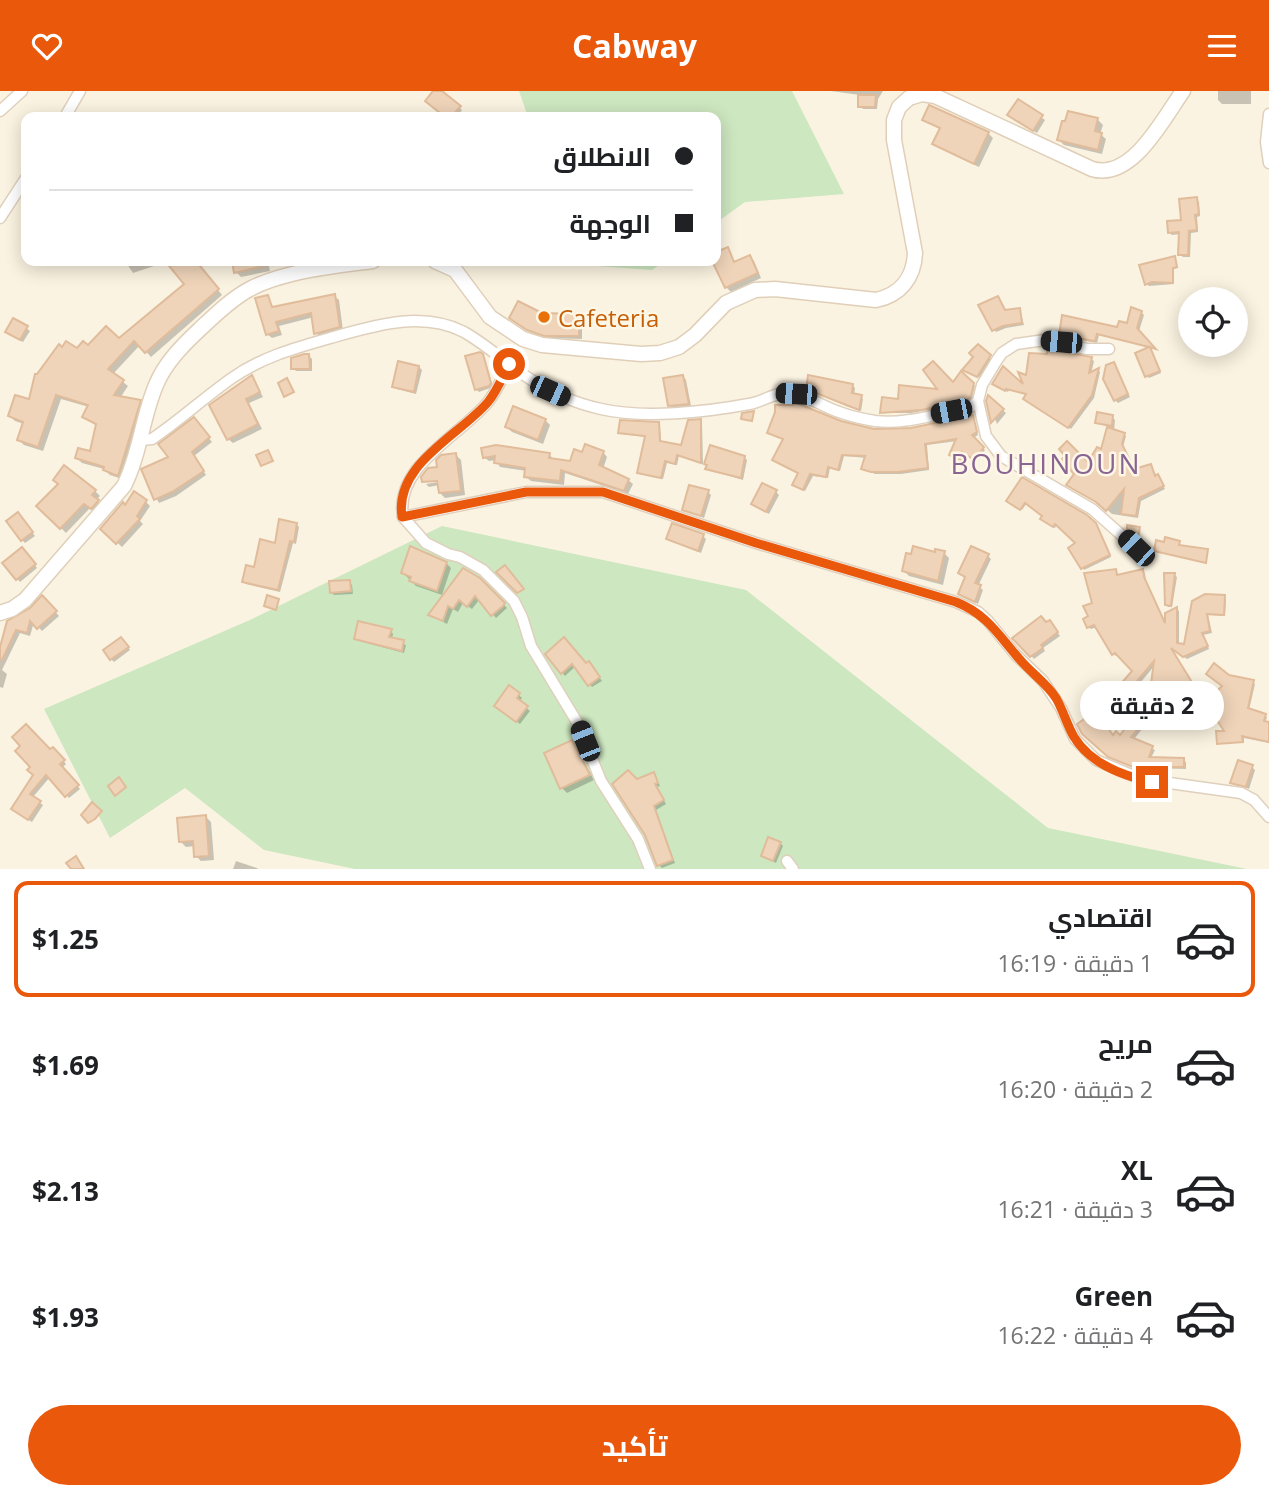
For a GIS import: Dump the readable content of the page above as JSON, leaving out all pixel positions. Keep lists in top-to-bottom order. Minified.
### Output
{"districts":["BOUHINOUN"],"places":["Cafeteria"],"page":{"header":"Cabway","banner":["الانطلاق","الوجهة"],"bubble":"2 دقيقة","list":[{"name":"اقتصادي","note":"1 دقيقة · 16:19","value":"$1.25"},{"name":"مريح","note":"2 دقيقة · 16:20","value":"$1.69"},{"name":"XL","note":"3 دقيقة · 16:21","value":"$2.13"},{"name":"Green","note":"4 دقيقة · 16:22","value":"$1.93"}],"buttons":"تأكيد"}}
